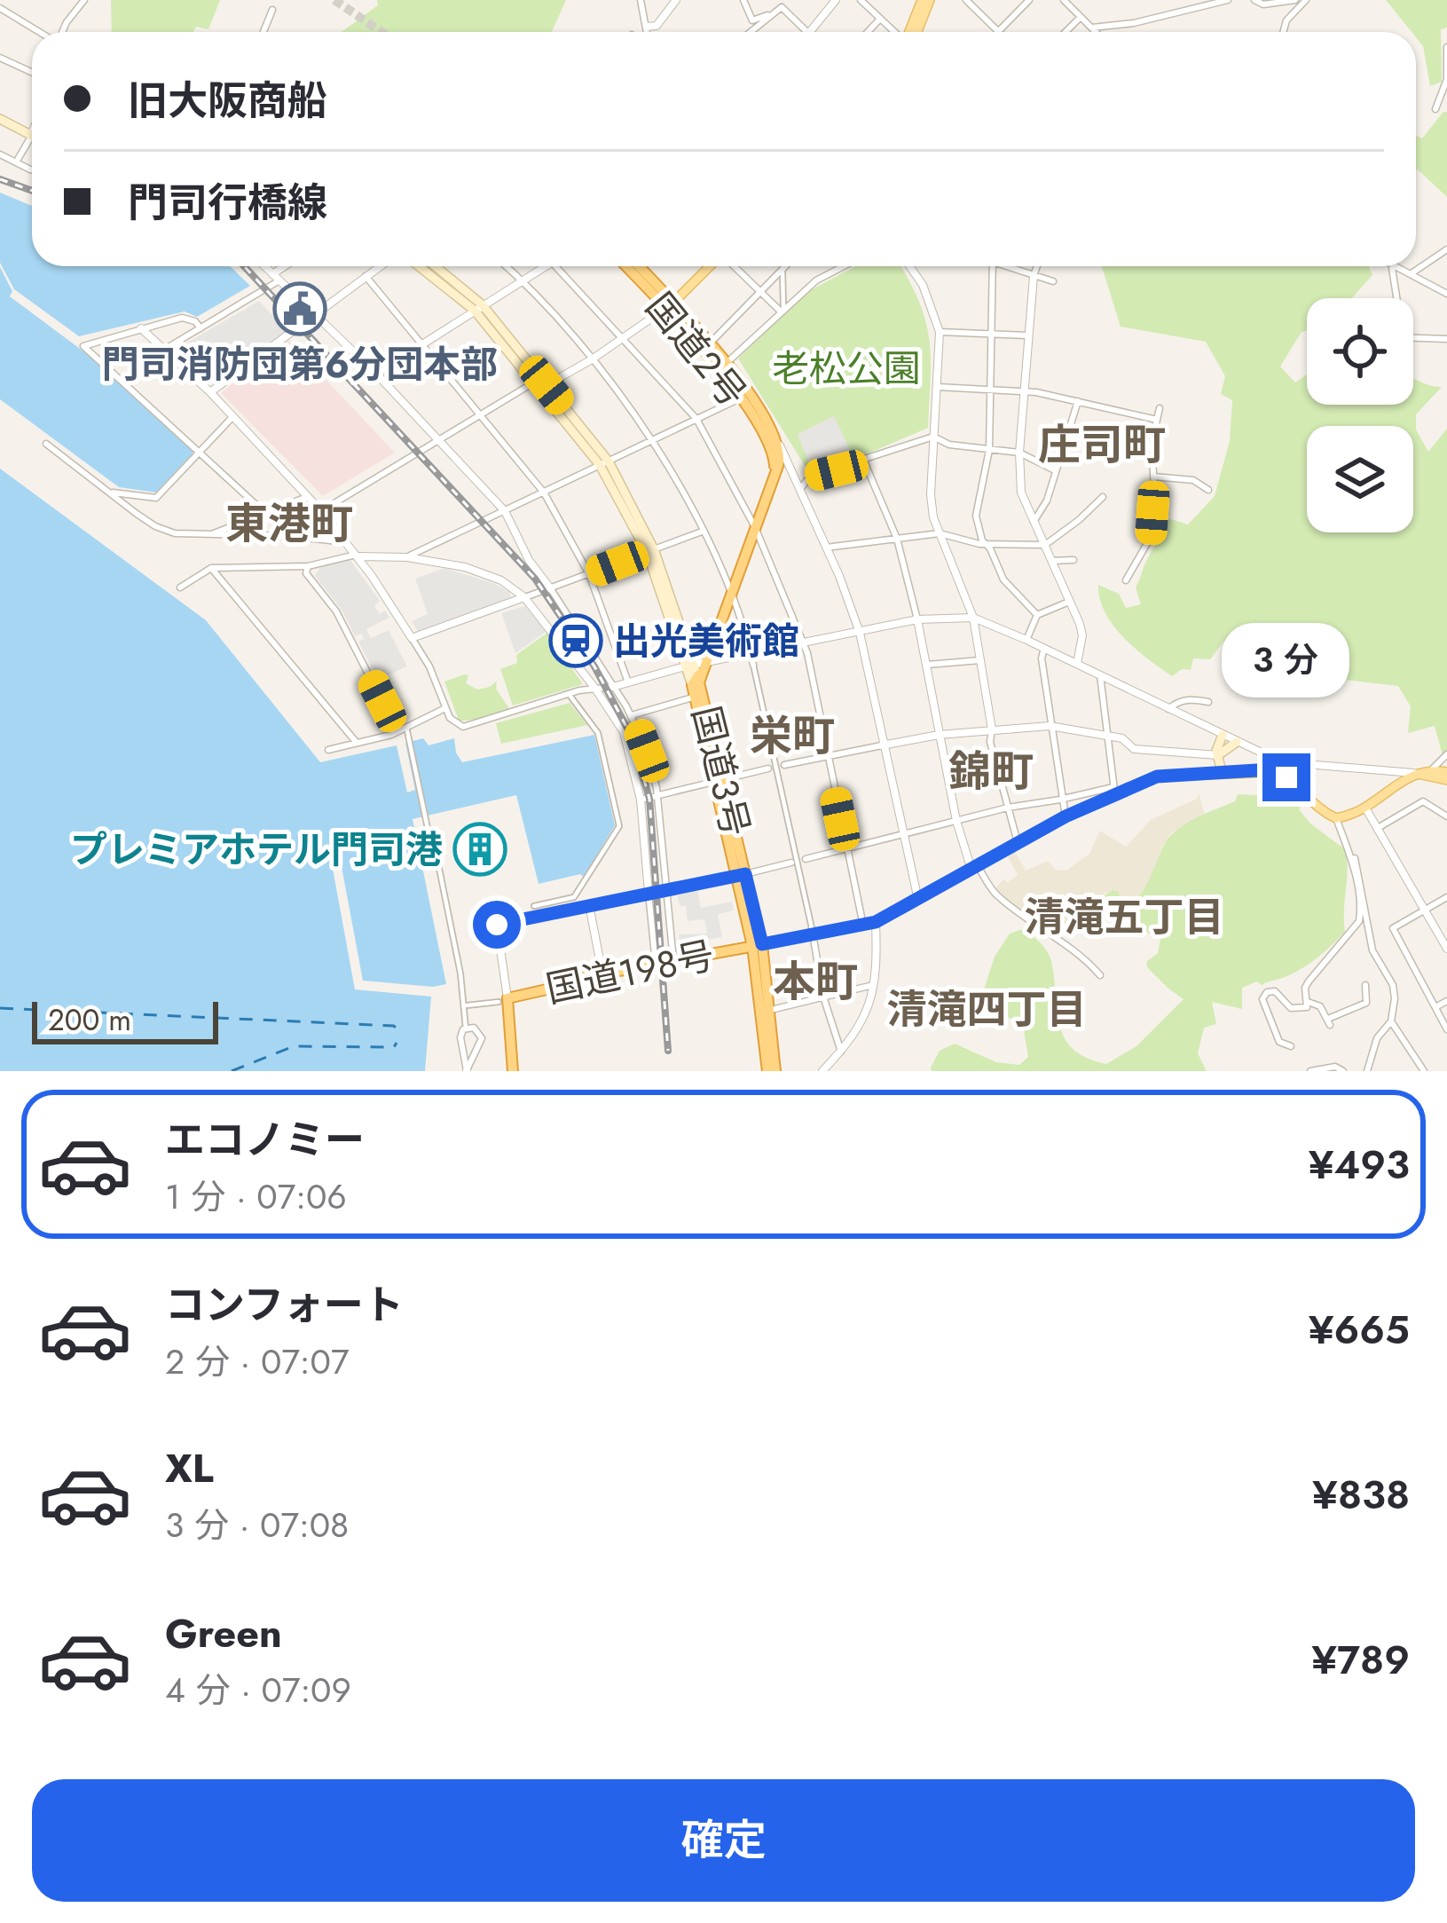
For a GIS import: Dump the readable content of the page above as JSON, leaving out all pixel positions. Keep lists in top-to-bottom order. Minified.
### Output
{"streets":{"highway":["国道2号","国道3号","国道198号"]},"crossings":[["国道2号","国道3号"],["国道3号","国道198号"]],"districts":["庄司町","東港町","栄町","錦町","清滝五丁目","本町","清滝四丁目"],"parks":["老松公園"],"places":{"public building":["門司消防団第６分団本部"],"station":["出光美術館"],"building":["プレミアホテル門司港"]},"scale_bar":"200 m","page":{"banner":["旧大阪商船","門司行橋線"],"bubble":"3 分","scale":"200 m","list":[{"name":"エコノミー","note":"1 分 · 07:06","value":"¥493"},{"name":"コンフォート","note":"2 分 · 07:07","value":"¥665"},{"name":"XL","note":"3 分 · 07:08","value":"¥838"},{"name":"Green","note":"4 分 · 07:09","value":"¥789"}],"buttons":"確定"}}
